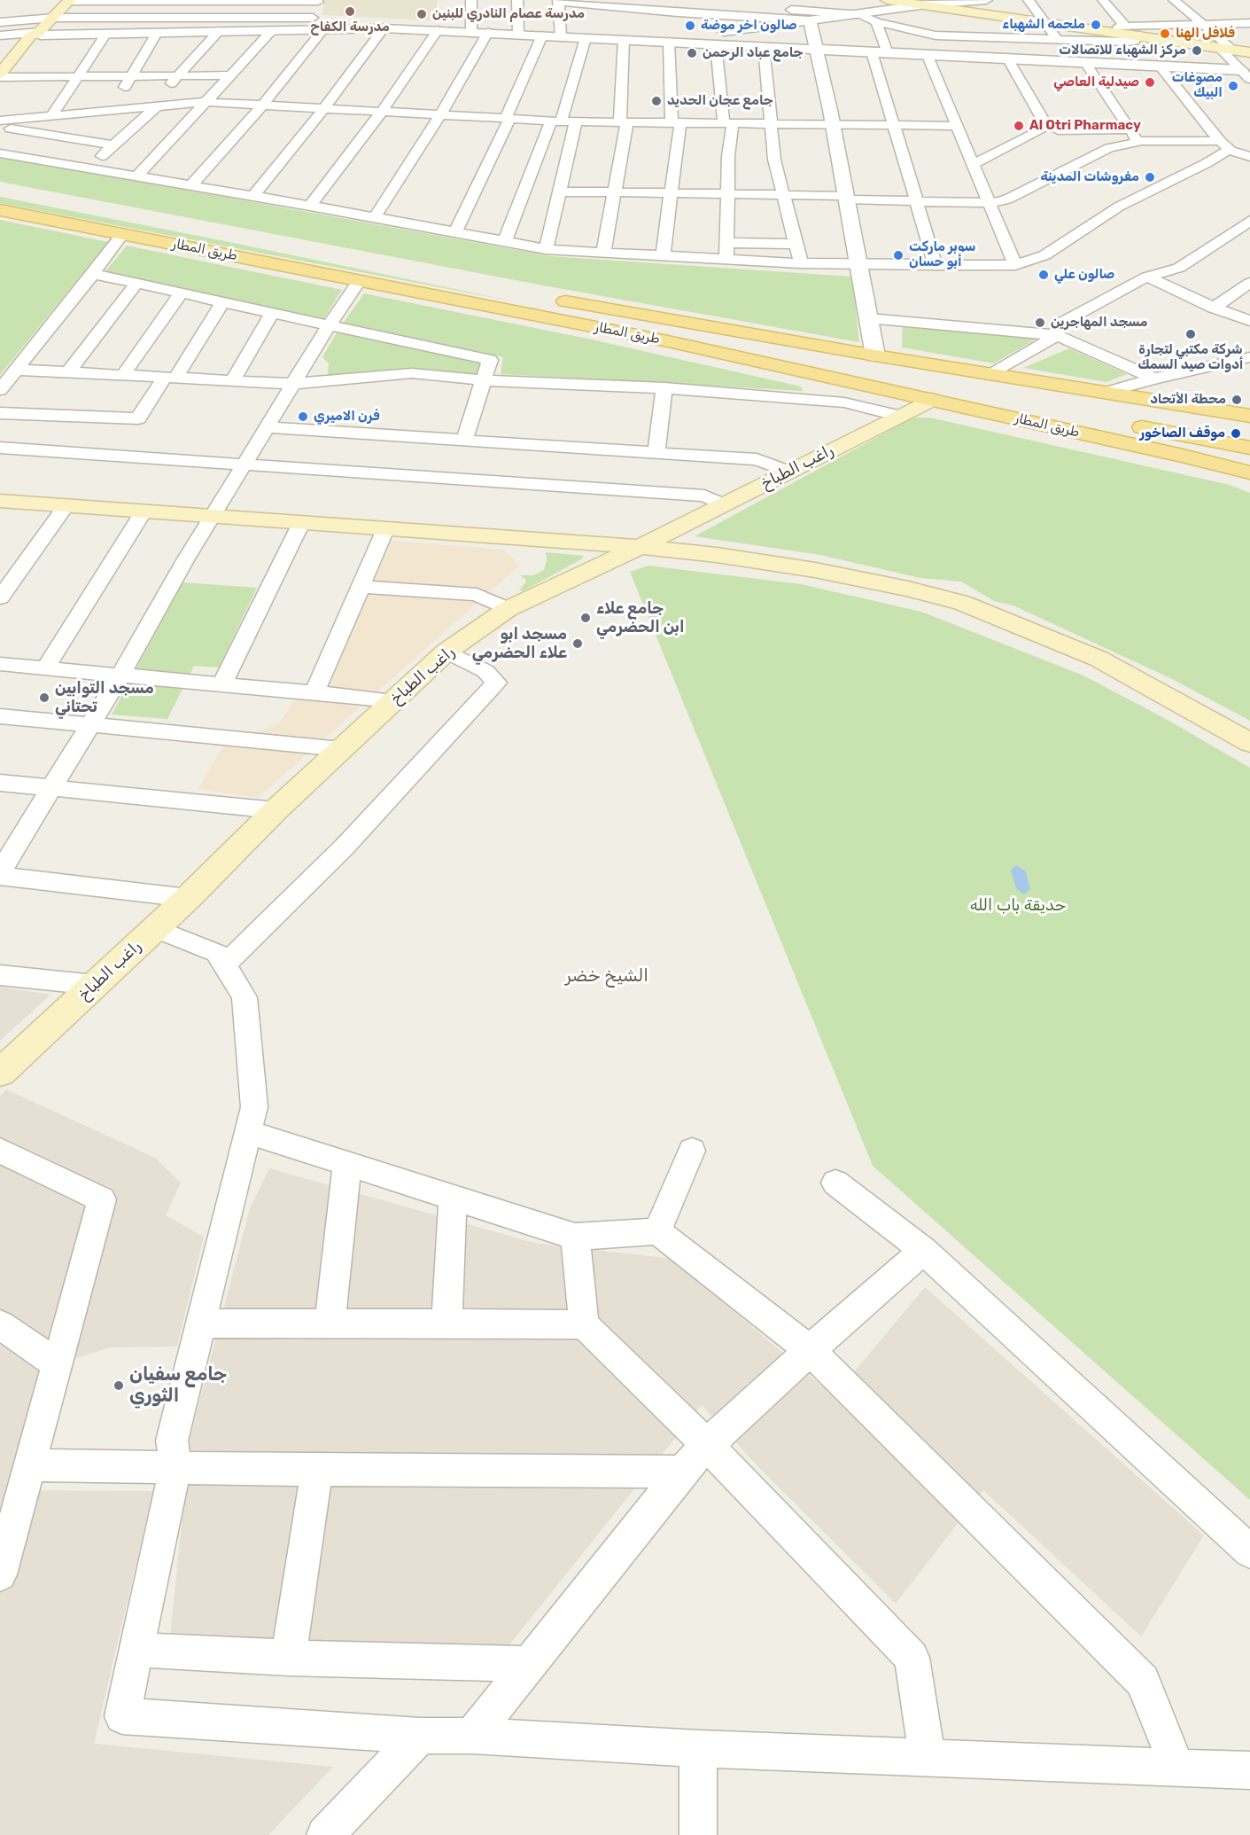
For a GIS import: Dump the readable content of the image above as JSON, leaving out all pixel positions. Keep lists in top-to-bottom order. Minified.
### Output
{"streets":{"main road":["طريق المطار","راغب الطباخ"]},"crossings":[["طريق المطار","راغب الطباخ"]],"districts":["الشيخ خضر"],"parks":["حديقة باب الله"],"places":["مدرسة الكفاح","مدرسة عصام النادري للبنين","ملحمه الشهباء","صالون اخر موضة","فلافل الهنا","مركز الشهباء للاتصالات","جامع عباد الرحمن","صيدلية العاصي","مصوغات البيك","جامع عجان الحديد","Al Otri Pharmacy","مفروشات المدينة","سوبر ماركت أبو حسان","صالون علي","مسجد المهاجرين","شركة مكتبي لتجارة أدوات صيد السمك","محطة الأتحاد","فرن الاميري","موقف الصاخور","جامع علاء ابن الحضرمي","مسجد ابو علاء الحضرمي","مسجد التوابين تحتاني","جامع سفيان الثوري"]}
